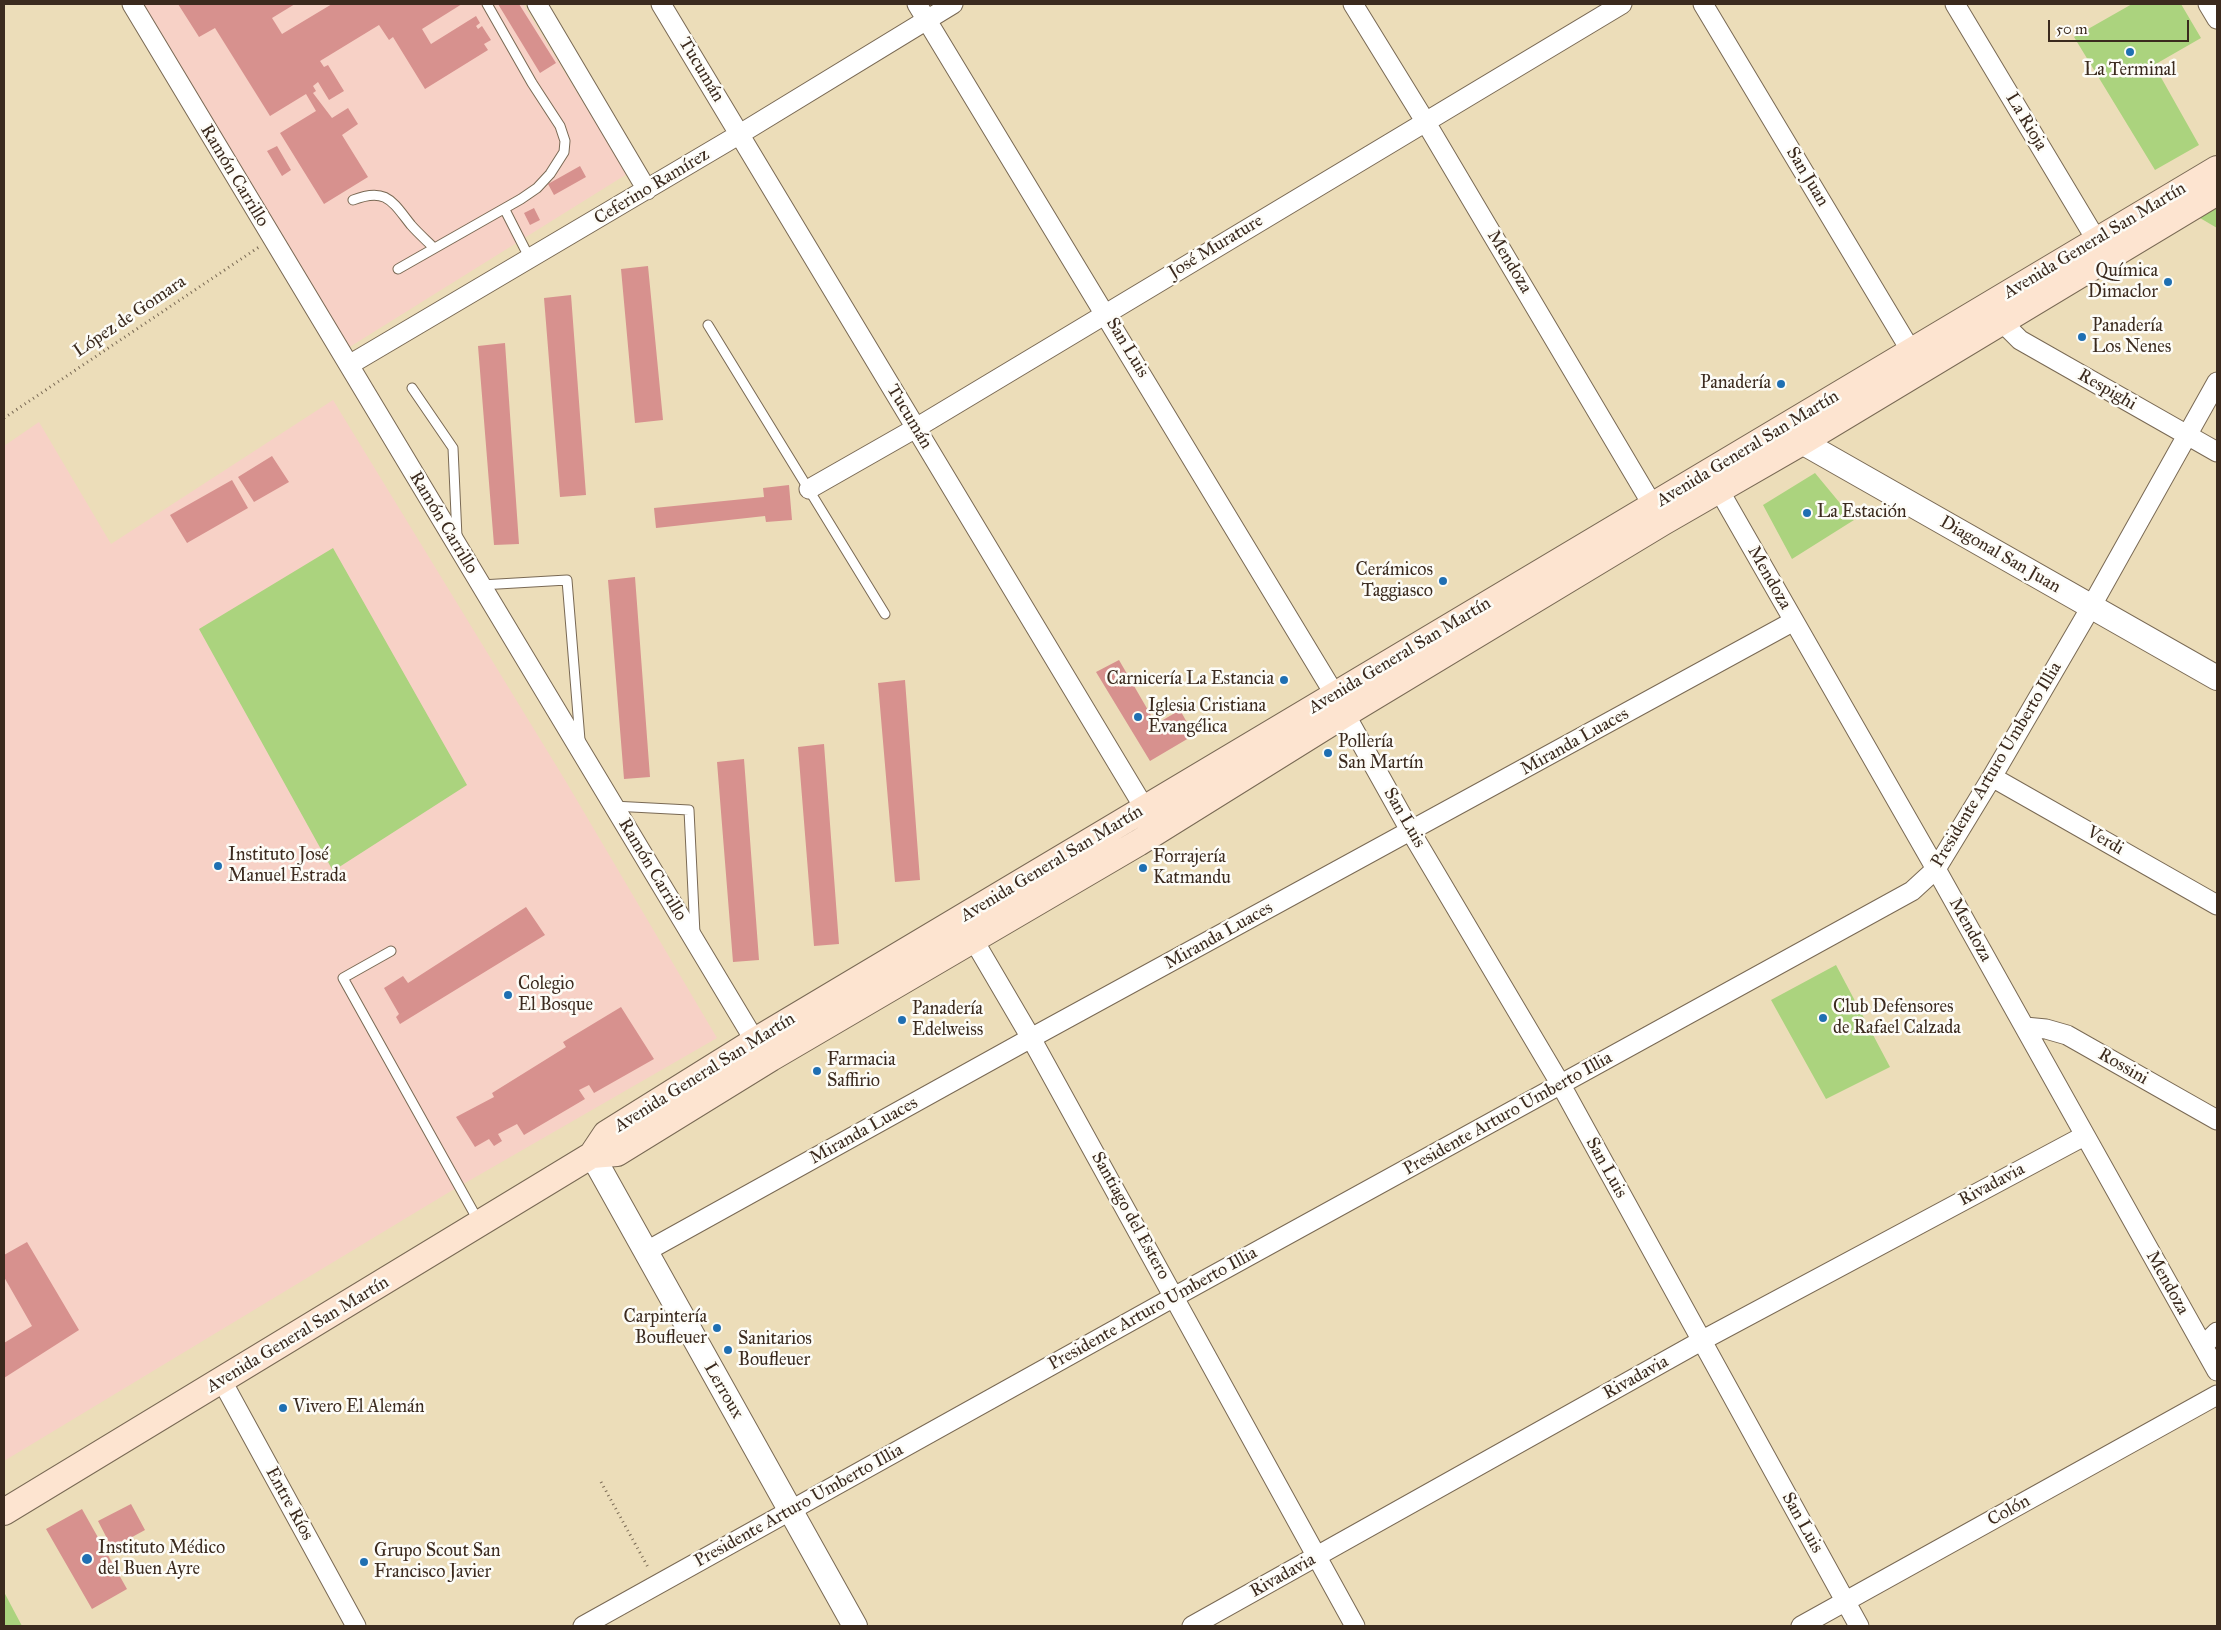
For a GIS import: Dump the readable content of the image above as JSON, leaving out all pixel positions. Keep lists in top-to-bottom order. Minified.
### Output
{"streets":{"main road":["Avenida General San Martín"],"street":["Tucumán","La Rioja","Ramón Carrillo","San Juan","Ceferino Ramírez","José Murature","Mendoza","San Luis","Respighi","Diagonal San Juan","Miranda Luaces","Presidente Arturo Umberto Illia","Verdi","Rossini","Rivadavia","Santiago del Estero","Lerroux","Entre Ríos","Colón"],"path":["López de Gomara"]},"crossings":[["Tucumán","Ceferino Ramírez"],["Tucumán","Avenida General San Martín"],["Tucumán","José Murature"],["La Rioja","Avenida General San Martín"],["Ramón Carrillo","Ceferino Ramírez"],["Ramón Carrillo","Avenida General San Martín"],["Ramón Carrillo","López de Gomara"],["San Juan","Avenida General San Martín"],["Ceferino Ramírez","San Luis"],["Avenida General San Martín","Mendoza"],["Avenida General San Martín","San Luis"],["Avenida General San Martín","Respighi"],["Avenida General San Martín","Diagonal San Juan"],["Avenida General San Martín","Santiago del Estero"],["Avenida General San Martín","Lerroux"],["Avenida General San Martín","Entre Ríos"],["José Murature","Mendoza"],["José Murature","San Luis"],["Mendoza","Miranda Luaces"],["Mendoza","Presidente Arturo Umberto Illia"],["Mendoza","Rossini"],["Mendoza","Rivadavia"],["San Luis","Miranda Luaces"],["San Luis","Presidente Arturo Umberto Illia"],["San Luis","Rivadavia"],["San Luis","Colón"],["Respighi","Presidente Arturo Umberto Illia"],["Diagonal San Juan","Presidente Arturo Umberto Illia"],["Miranda Luaces","Santiago del Estero"],["Miranda Luaces","Lerroux"],["Presidente Arturo Umberto Illia","Verdi"],["Presidente Arturo Umberto Illia","Santiago del Estero"],["Presidente Arturo Umberto Illia","Lerroux"],["Rivadavia","Santiago del Estero"]],"places":["La Terminal","Química Dimaclor","Panadería Los Nenes","Panadería","La Estación","Cerámicos Taggiasco","Carnicería La Estancia","Iglesia Cristiana Evangélica","Pollería San Martín","Instituto José Manuel Estrada","Forrajería Katmandu","Colegio El Bosque","Club Defensores de Rafael Calzada","Panadería Edelweiss","Farmacia Saffirio","Carpintería Boufleuer","Sanitarios Boufleuer","Vivero El Alemán","Instituto Médico del Buen Ayre","Grupo Scout San Francisco Javier"],"scale_bar":"50 m"}
